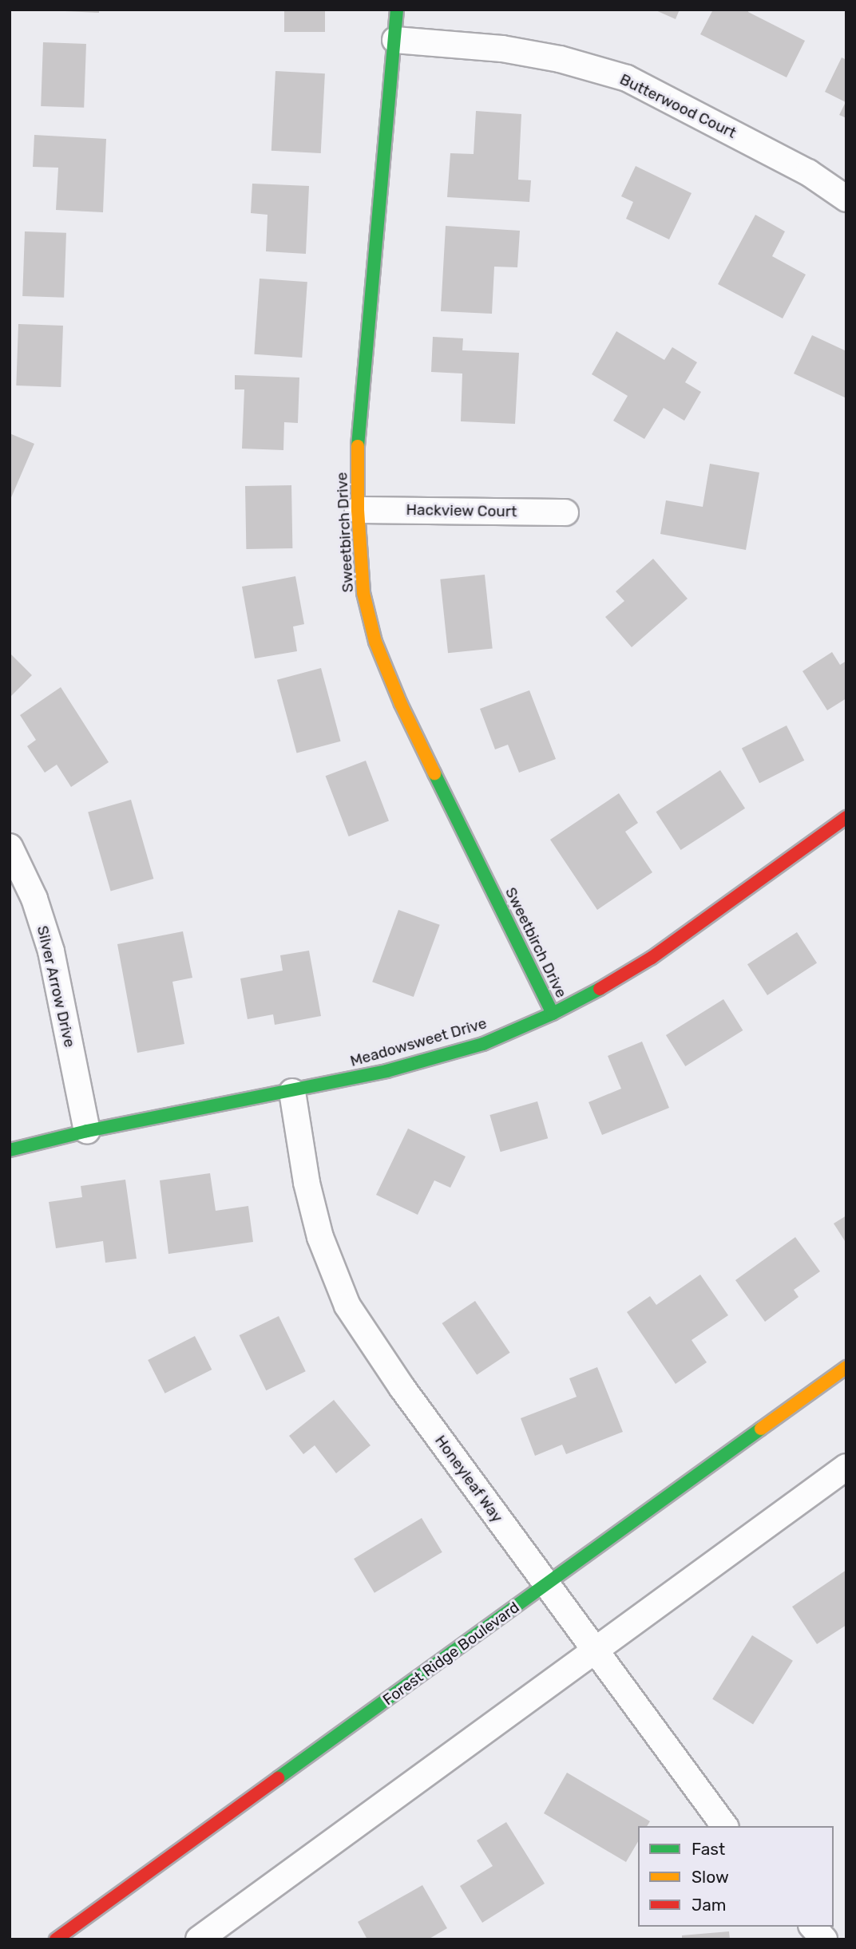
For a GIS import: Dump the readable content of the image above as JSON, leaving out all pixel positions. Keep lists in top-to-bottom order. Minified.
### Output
{"streets":{"street":["Butterwood Court","Hackview Court","Sweetbirch Drive","Silver Arrow Drive","Meadowsweet Drive","Honeyleaf Way","Forest Ridge Boulevard"]},"crossings":[["Butterwood Court","Sweetbirch Drive"],["Hackview Court","Sweetbirch Drive"],["Sweetbirch Drive","Meadowsweet Drive"],["Silver Arrow Drive","Meadowsweet Drive"],["Meadowsweet Drive","Honeyleaf Way"],["Honeyleaf Way","Forest Ridge Boulevard"]],"legend":["Fast","Slow","Jam"]}
